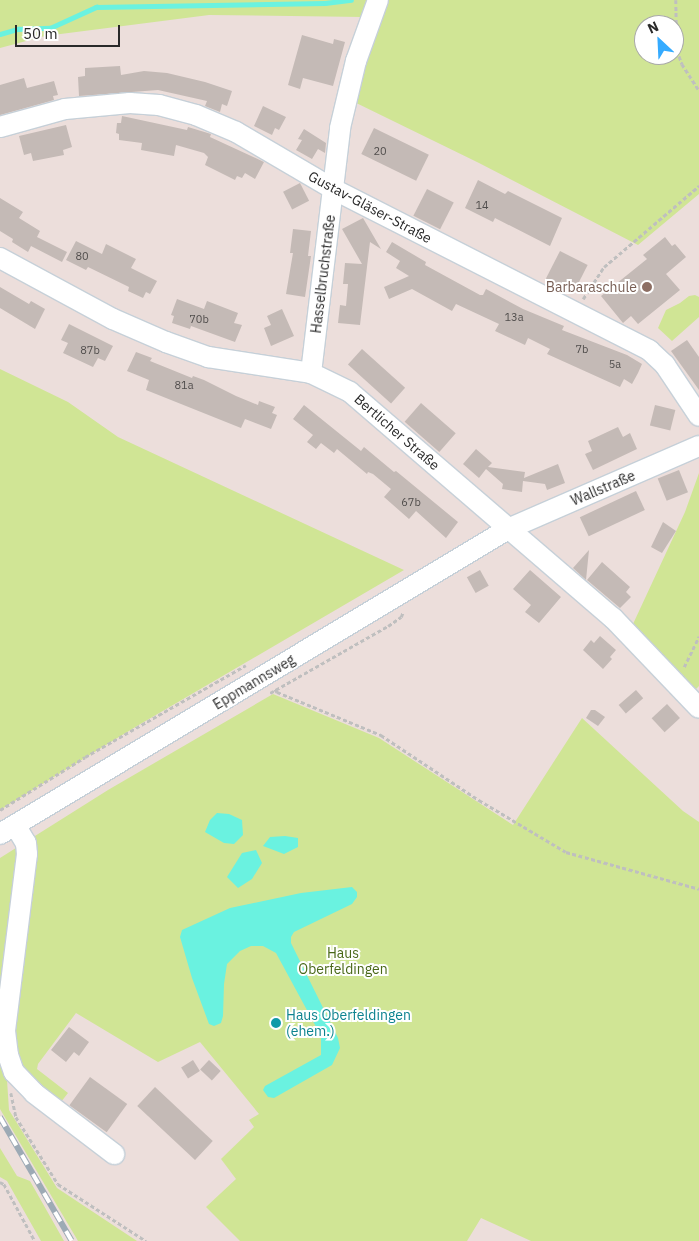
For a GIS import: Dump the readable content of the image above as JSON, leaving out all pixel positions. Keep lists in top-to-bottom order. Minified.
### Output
{"streets":{"street":["Gustav-Gläser-Straße","Hasselbruchstraße","Bertlicher Straße","Wallstraße","Eppmannsweg"]},"crossings":[["Gustav-Gläser-Straße","Hasselbruchstraße"],["Hasselbruchstraße","Bertlicher Straße"],["Bertlicher Straße","Wallstraße"],["Bertlicher Straße","Eppmannsweg"],["Wallstraße","Eppmannsweg"]],"parks":["Haus Oberfeldingen"],"places":["Barbaraschule","Haus Oberfeldingen (ehem.)"],"house_numbers":["20","14","80","13a","70b","7b","87b","5a","81a","67b"],"scale_bar":"50 m","north":"top left"}
